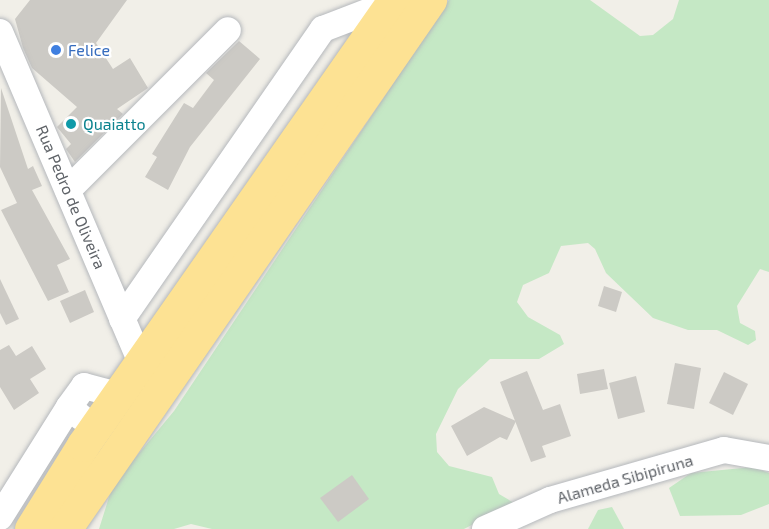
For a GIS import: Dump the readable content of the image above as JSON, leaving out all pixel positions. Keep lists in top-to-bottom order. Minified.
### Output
{"streets":{"street":["Rua Pedro de Oliveira","Alameda Sibipiruna"]},"places":["Felice","Quaiatto"]}
